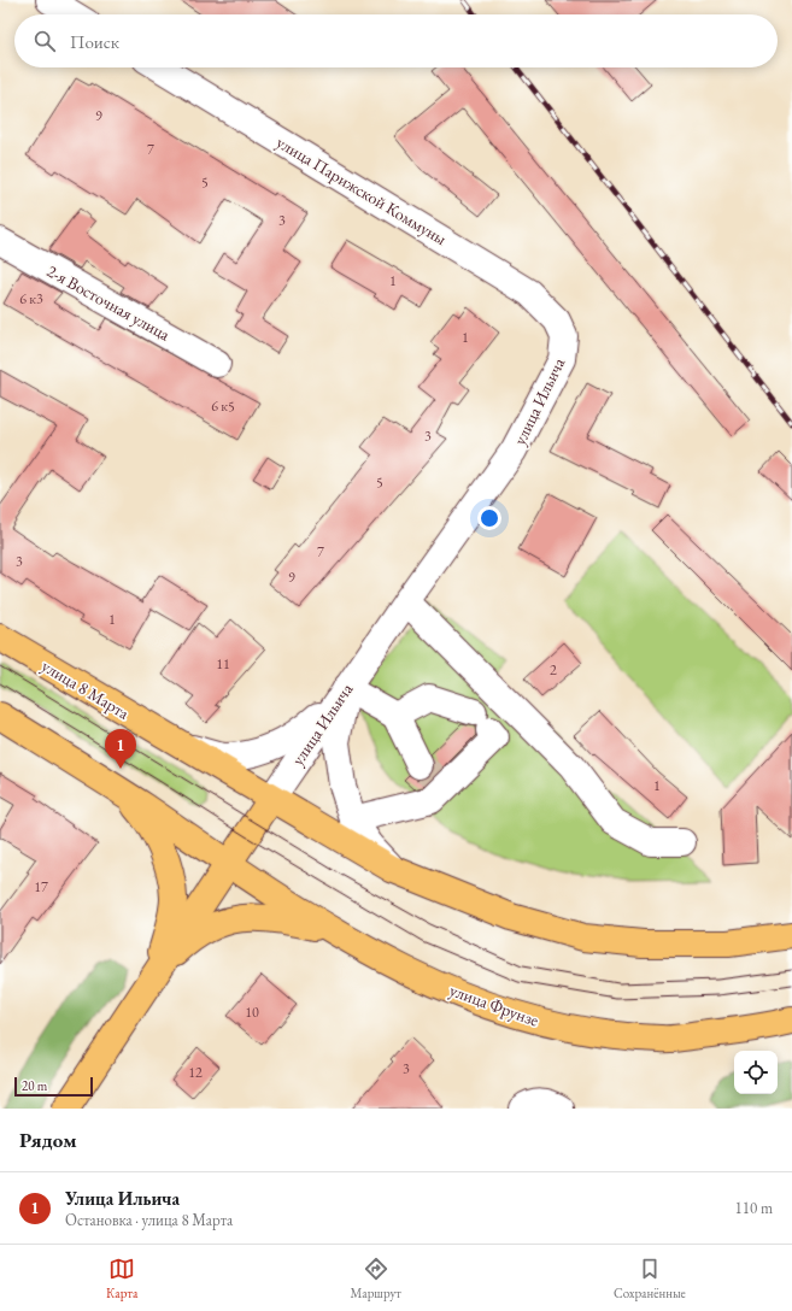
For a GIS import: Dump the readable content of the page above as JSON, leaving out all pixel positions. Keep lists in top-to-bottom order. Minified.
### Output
{"streets":{"main road":["улица Ильича","улица 8 Марта","улица Фрунзе"],"street":["улица Парижской Коммуны","2-я Восточная улица"]},"crossings":[["улица Парижской Коммуны","улица Ильича"],["улица Ильича","улица 8 Марта"],["улица Ильича","улица Фрунзе"]],"house_numbers":["9","7","5","3","1","6 к3","1","6 к5","3","5","7","3","9","1","11","2","1","17","10","3","12"],"scale_bar":"20 m","page":{"search":"Поиск","pins":"1","scale":"20 m","heading":"Рядом","list":[{"mark":"1","name":"Улица Ильича","note":"Остановка · улица 8 Марта","value":"110 m"}],"nav":["Карта","Маршрут","Сохранённые"]}}
